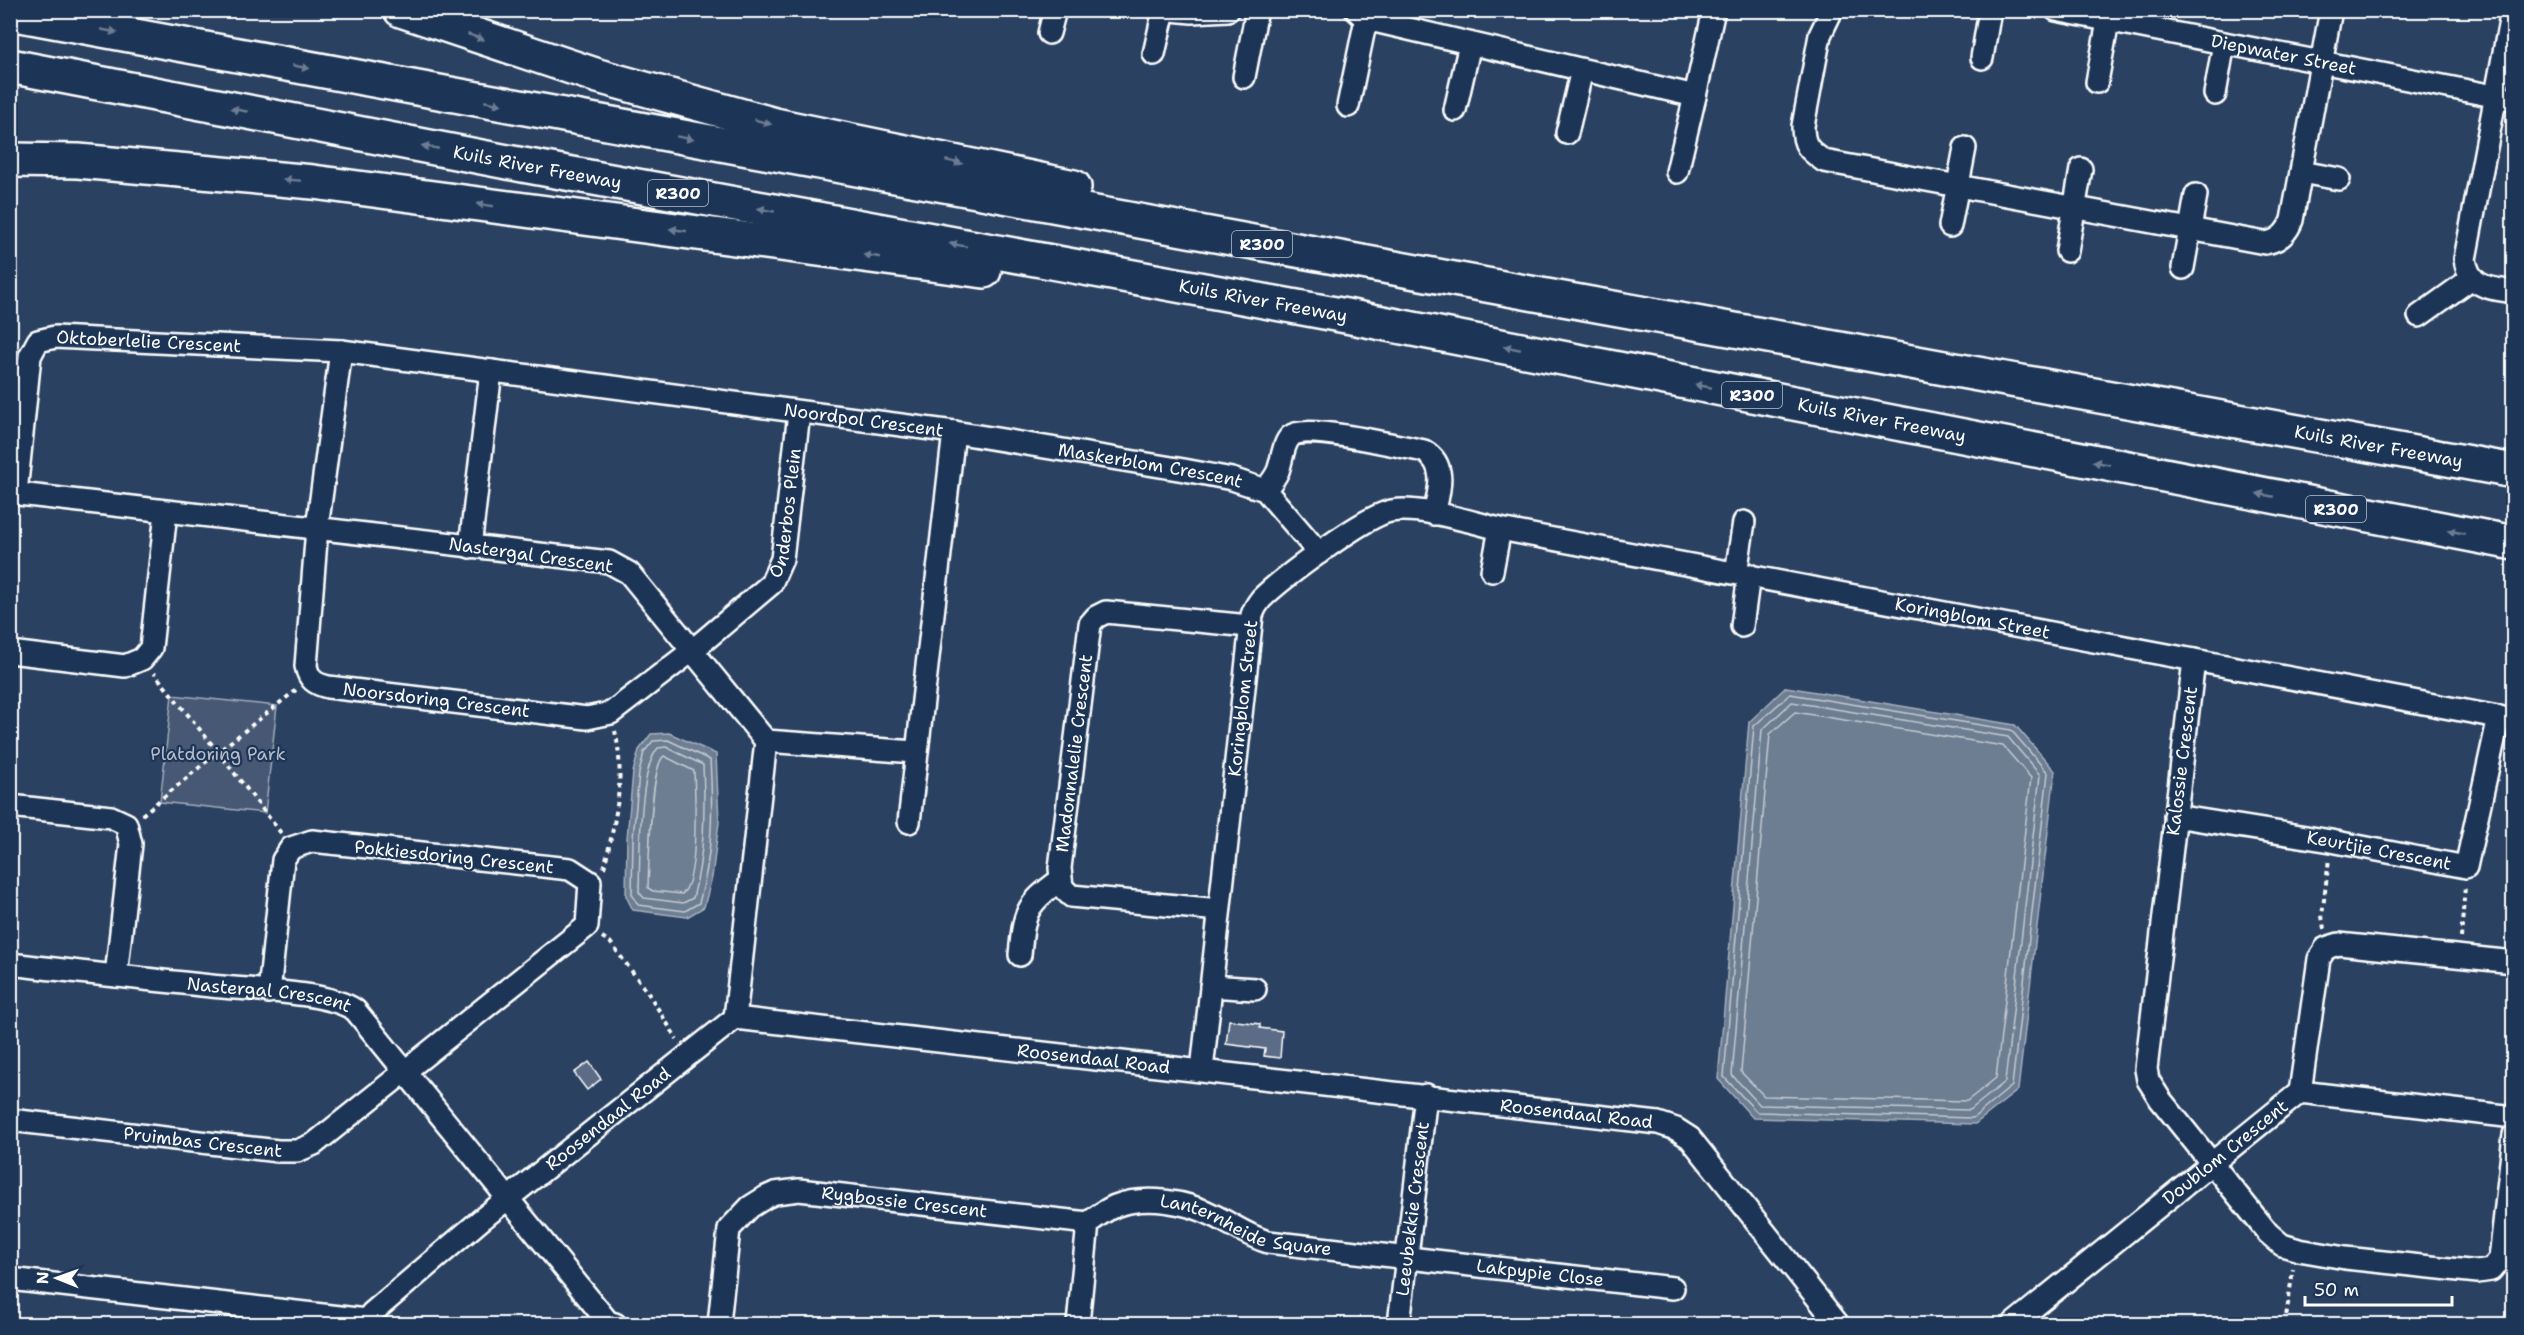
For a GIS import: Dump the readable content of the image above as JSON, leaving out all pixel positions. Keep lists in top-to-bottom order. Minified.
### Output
{"streets":{"highway":["Kuils River Freeway","R300"],"street":["Diepwater Street","Oktoberlelie Crescent","Noordpol Crescent","Maskerblom Crescent","Onderbos Plein","Nastergal Crescent","Koringblom Street","Noorsdoring Crescent","Madonnalelie Crescent","Kalossie Crescent","Keurtjie Crescent","Pokkiesdoring Crescent","Roosendaal Road","Pruimbas Crescent","Doublom Crescent","Rygbossie Crescent","Leeubekkie Crescent","Lanternheide Square","Lakpypie Close"]},"crossings":[["Oktoberlelie Crescent","Noordpol Crescent"],["Oktoberlelie Crescent","Nastergal Crescent"],["Noordpol Crescent","Maskerblom Crescent"],["Noordpol Crescent","Onderbos Plein"],["Maskerblom Crescent","Koringblom Street"],["Onderbos Plein","Nastergal Crescent"],["Onderbos Plein","Noorsdoring Crescent"],["Nastergal Crescent","Noorsdoring Crescent"],["Nastergal Crescent","Roosendaal Road"],["Nastergal Crescent","Pruimbas Crescent"],["Koringblom Street","Madonnalelie Crescent"],["Koringblom Street","Kalossie Crescent"],["Koringblom Street","Roosendaal Road"],["Kalossie Crescent","Keurtjie Crescent"],["Kalossie Crescent","Doublom Crescent"],["Roosendaal Road","Leeubekkie Crescent"],["Rygbossie Crescent","Lanternheide Square"],["Leeubekkie Crescent","Lanternheide Square"],["Leeubekkie Crescent","Lakpypie Close"],["Lanternheide Square","Lakpypie Close"]],"parks":["Platdoring Park"],"scale_bar":"50 m","north":"left"}
